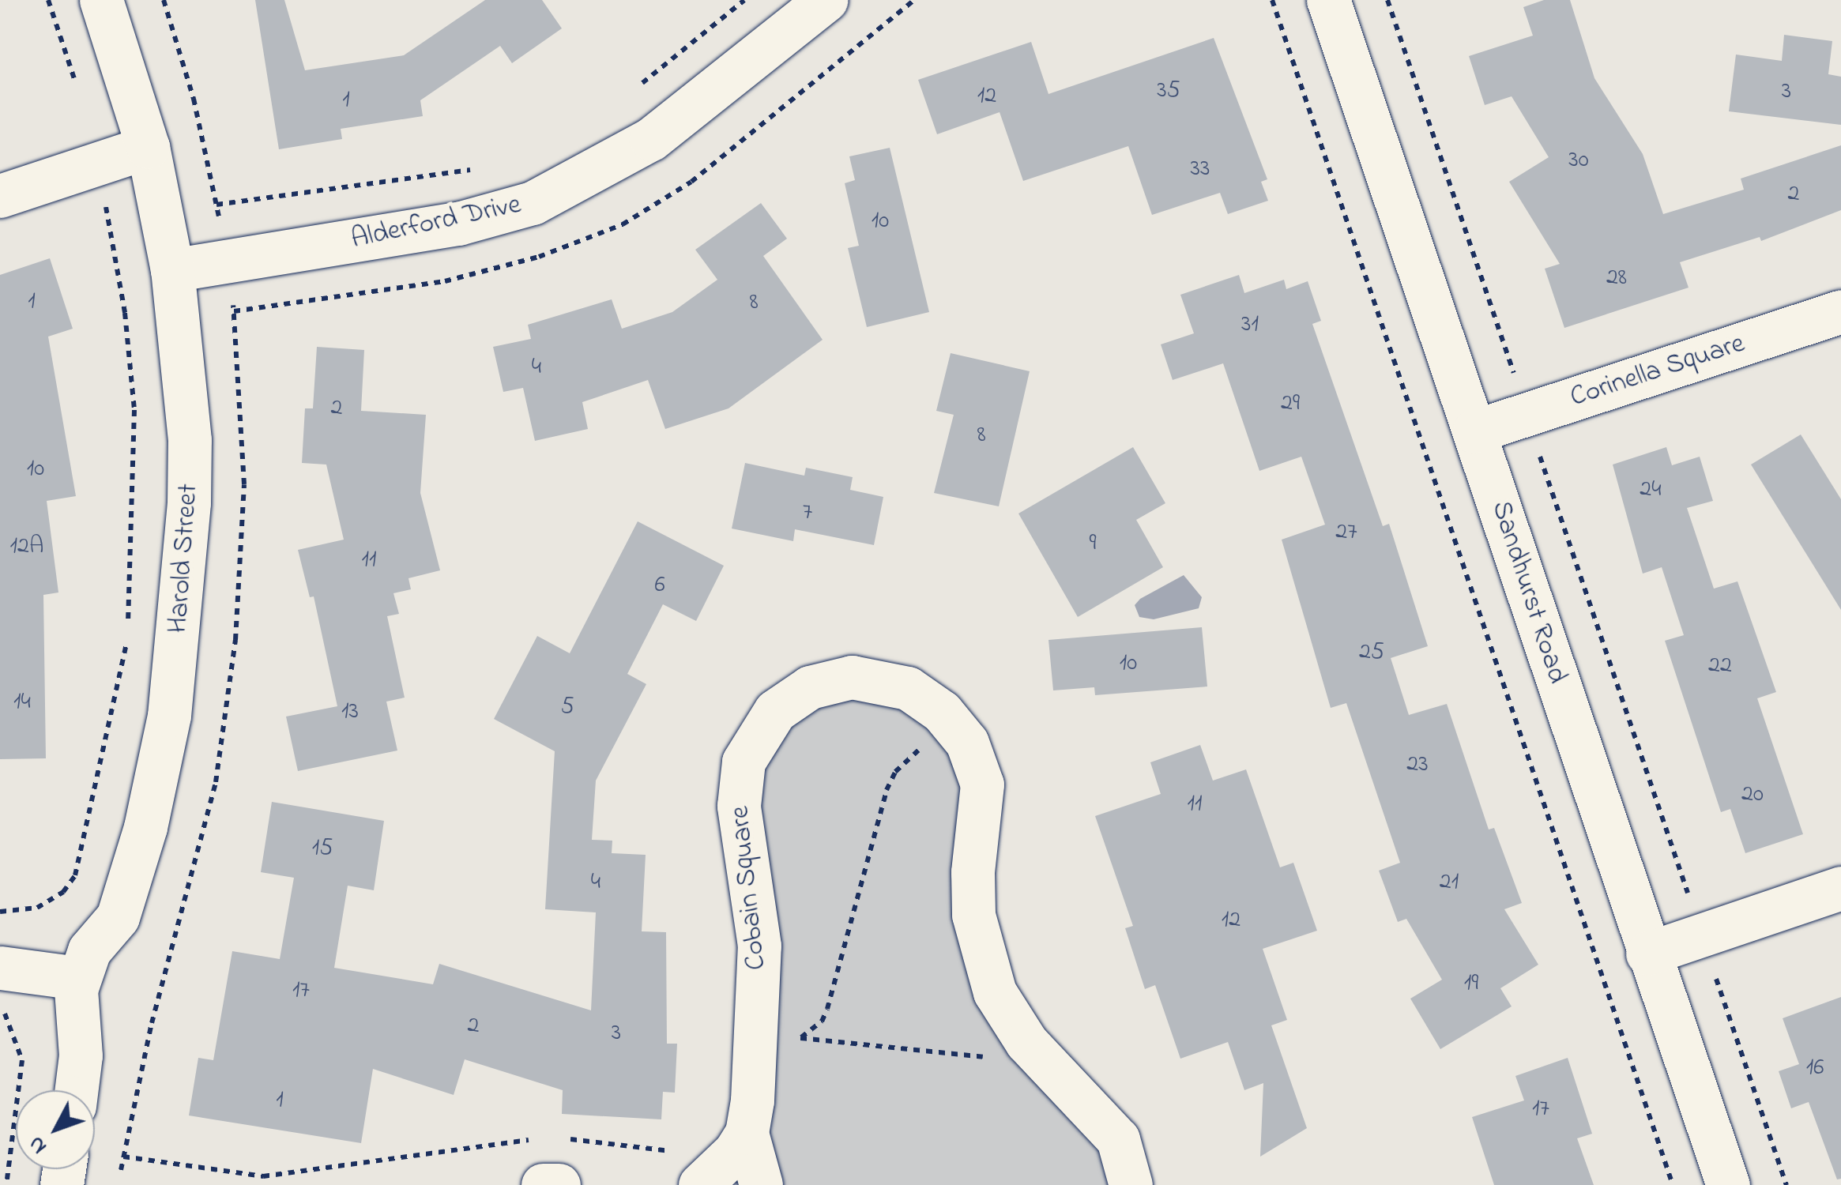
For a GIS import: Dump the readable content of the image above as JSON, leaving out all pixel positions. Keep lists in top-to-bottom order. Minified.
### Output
{"streets":{"street":["Alderford Drive","Corinella Square","Harold Street","Sandhurst Road","Cobain Square"]},"crossings":[["Alderford Drive","Harold Street"],["Corinella Square","Sandhurst Road"]],"house_numbers":["35","3","12","1","30","33","2","10","28","1","8","31","4","29","2","8","10","24","7","27","9","12A","11","6","25","10","22","14","5","13","23","20","11","15","4","21","12","19","17","2","3","16","1","17"],"north":"bottom left"}
